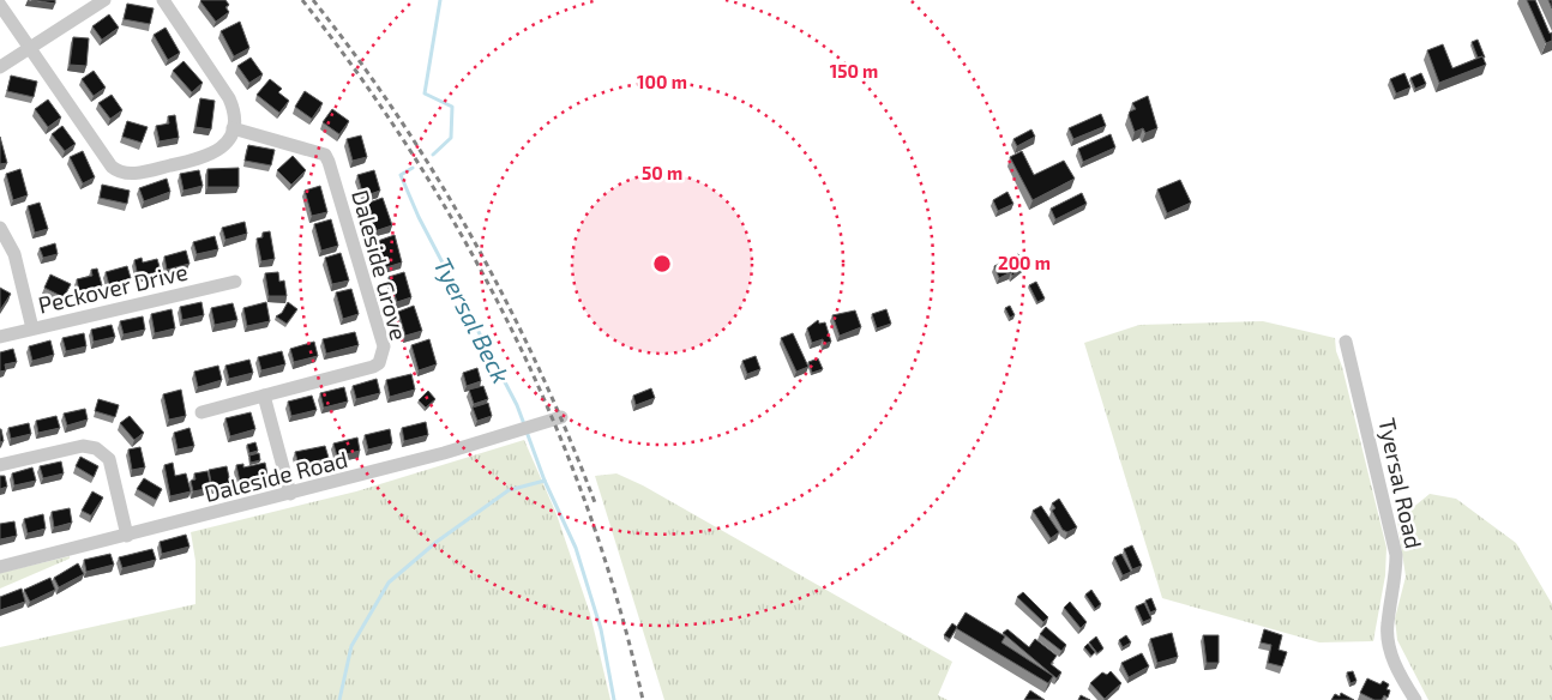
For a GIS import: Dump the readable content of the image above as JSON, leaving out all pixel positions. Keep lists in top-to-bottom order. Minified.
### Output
{"streets":{"street":["Daleside Grove","Peckover Drive","Daleside Road","Tyersal Road"]},"water":["Tyersal Beck"],"rings":["150 m","100 m","50 m","200 m"]}
